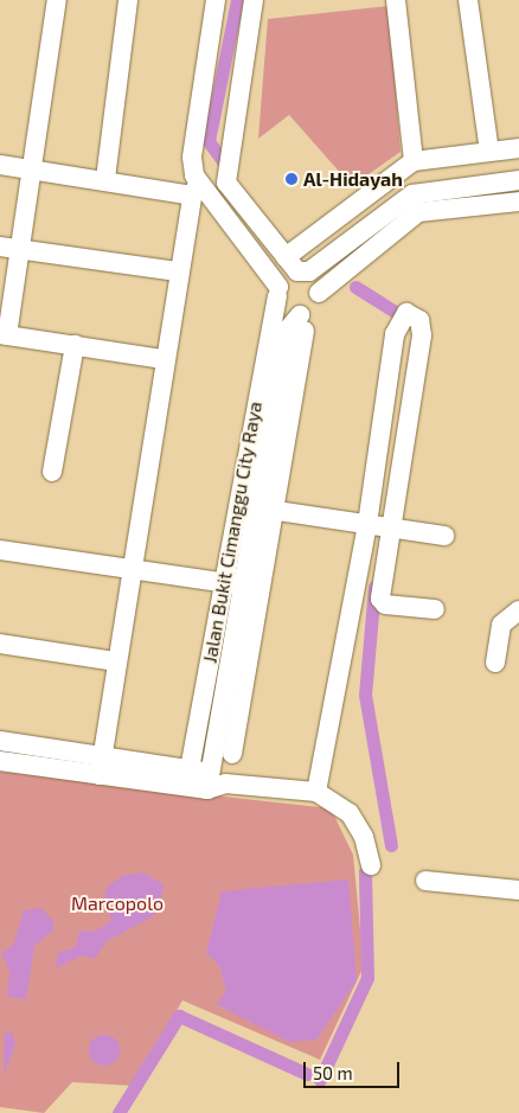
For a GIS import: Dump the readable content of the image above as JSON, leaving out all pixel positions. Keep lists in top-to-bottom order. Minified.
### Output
{"streets":{"street":["Jalan Bukit Cimanggu City Raya"]},"parks":["Marcopolo"],"places":["Al-Hidayah"],"scale_bar":"50 m"}
